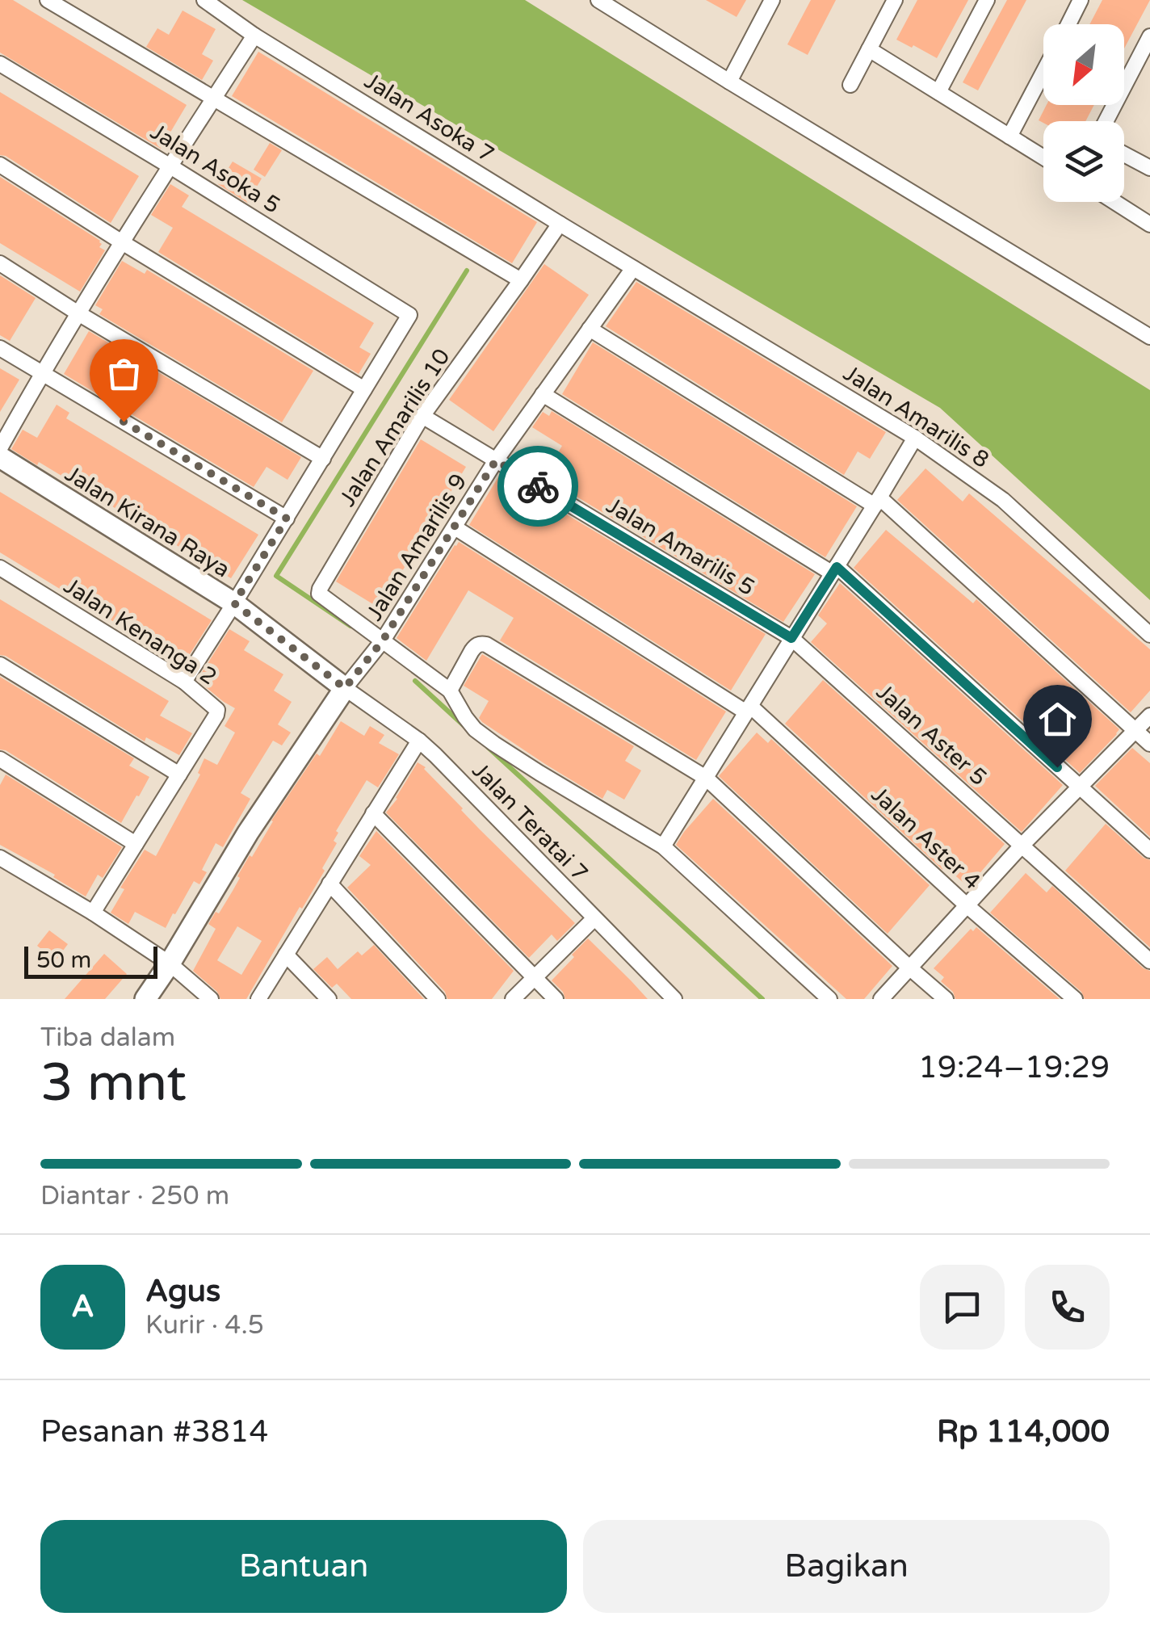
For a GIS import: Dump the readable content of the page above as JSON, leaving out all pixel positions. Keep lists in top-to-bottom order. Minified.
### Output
{"streets":{"street":["Jalan Asoka 7","Jalan Asoka 5","Jalan Amarilis 8","Jalan Amarilis 10","Jalan Kirana Raya","Jalan Amarilis 5","Jalan Amarilis 9","Jalan Kenanga 2","Jalan Aster 5","Jalan Teratai 7","Jalan Aster 4"]},"crossings":[["Jalan Asoka 7","Jalan Amarilis 8"],["Jalan Asoka 7","Jalan Amarilis 10"],["Jalan Asoka 7","Jalan Amarilis 9"],["Jalan Amarilis 8","Jalan Amarilis 9"],["Jalan Amarilis 10","Jalan Amarilis 5"],["Jalan Amarilis 10","Jalan Amarilis 9"],["Jalan Kirana Raya","Jalan Amarilis 9"],["Jalan Kirana Raya","Jalan Teratai 7"],["Jalan Amarilis 5","Jalan Amarilis 9"],["Jalan Amarilis 5","Jalan Aster 5"],["Jalan Amarilis 9","Jalan Teratai 7"],["Jalan Amarilis 9","Jalan Aster 4"]],"scale_bar":"50 m","north":"bottom left","page":{"scale":"50 m","heading":["3 mnt","Tiba dalam","19:24–19:29"],"panel":["Agus","Kurir · 4.5","Pesanan #3814","Rp 114,000"],"bar":"Diantar · 250 m","round":"A","buttons":["Bantuan","Bagikan"]}}
